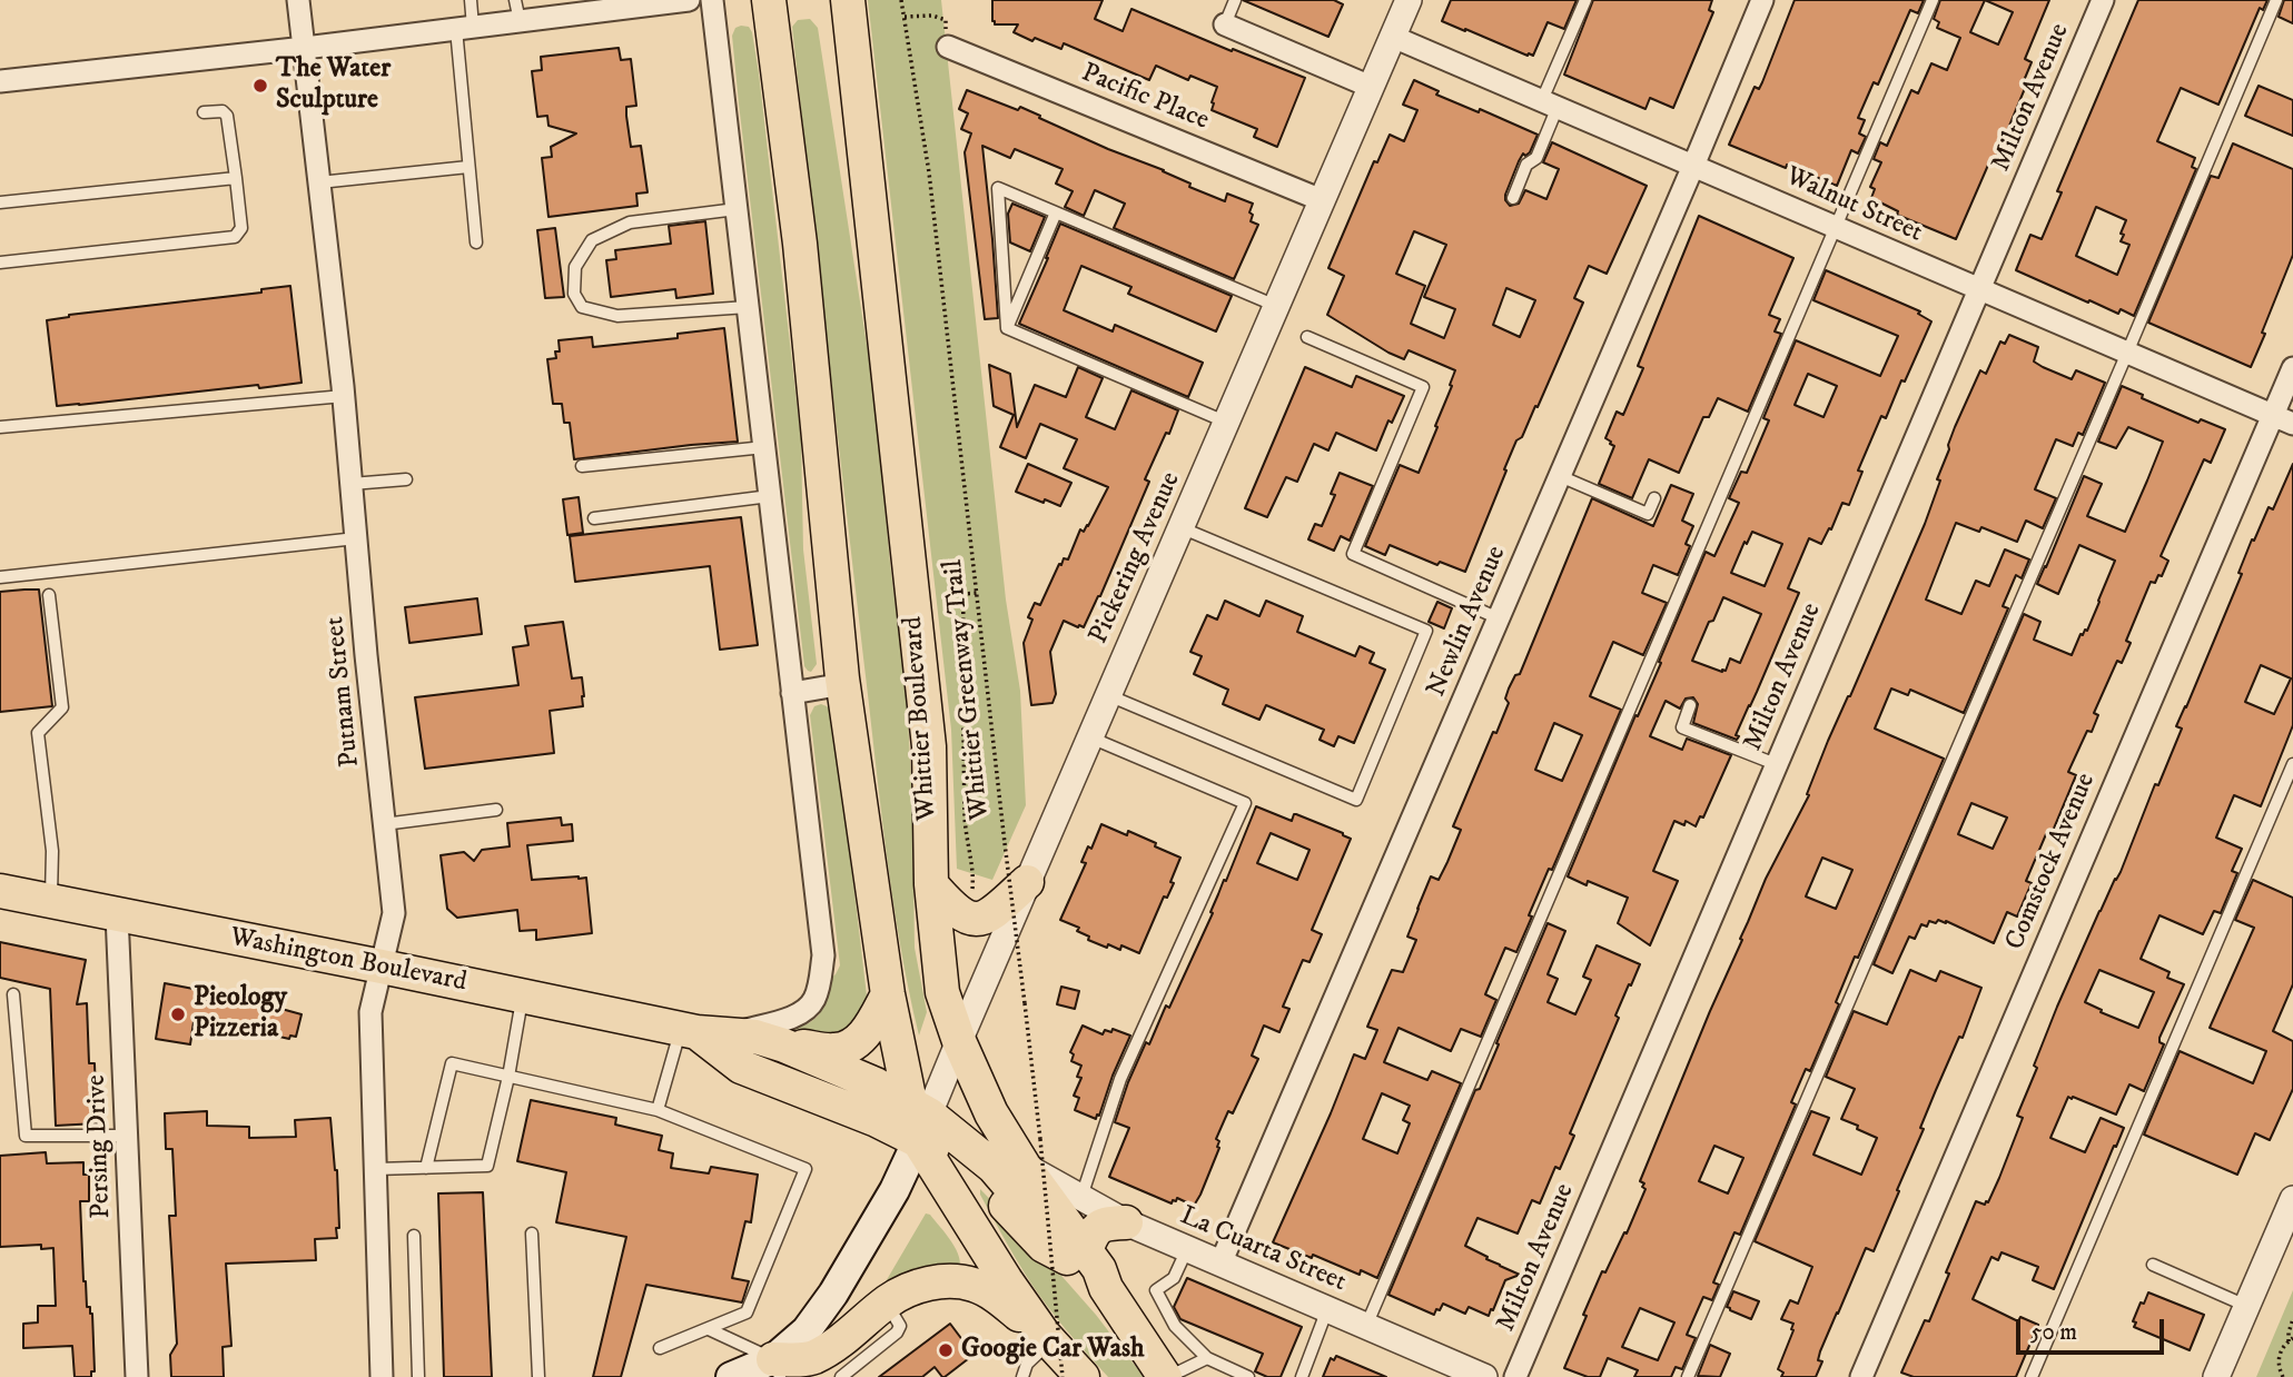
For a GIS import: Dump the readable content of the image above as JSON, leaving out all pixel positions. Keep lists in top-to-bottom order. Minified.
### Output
{"streets":{"main road":["Whittier Boulevard","Washington Boulevard"],"street":["Pacific Place","Milton Avenue","Walnut Street","Pickering Avenue","Newlin Avenue","Putnam Street","Comstock Avenue","Persing Drive","La Cuarta Street"],"path":["Whittier Greenway Trail"]},"crossings":[["Pacific Place","Pickering Avenue"],["Milton Avenue","Walnut Street"],["Walnut Street","Pickering Avenue"],["Walnut Street","Newlin Avenue"],["Walnut Street","Comstock Avenue"],["Pickering Avenue","Whittier Boulevard"],["Pickering Avenue","Washington Boulevard"],["Newlin Avenue","La Cuarta Street"],["Whittier Greenway Trail","Whittier Boulevard"],["Whittier Greenway Trail","La Cuarta Street"],["Putnam Street","Washington Boulevard"],["Whittier Boulevard","La Cuarta Street"],["Washington Boulevard","Persing Drive"]],"places":["The Water Sculpture","Pieology Pizzeria","Googie Car Wash"],"scale_bar":"50 m"}
